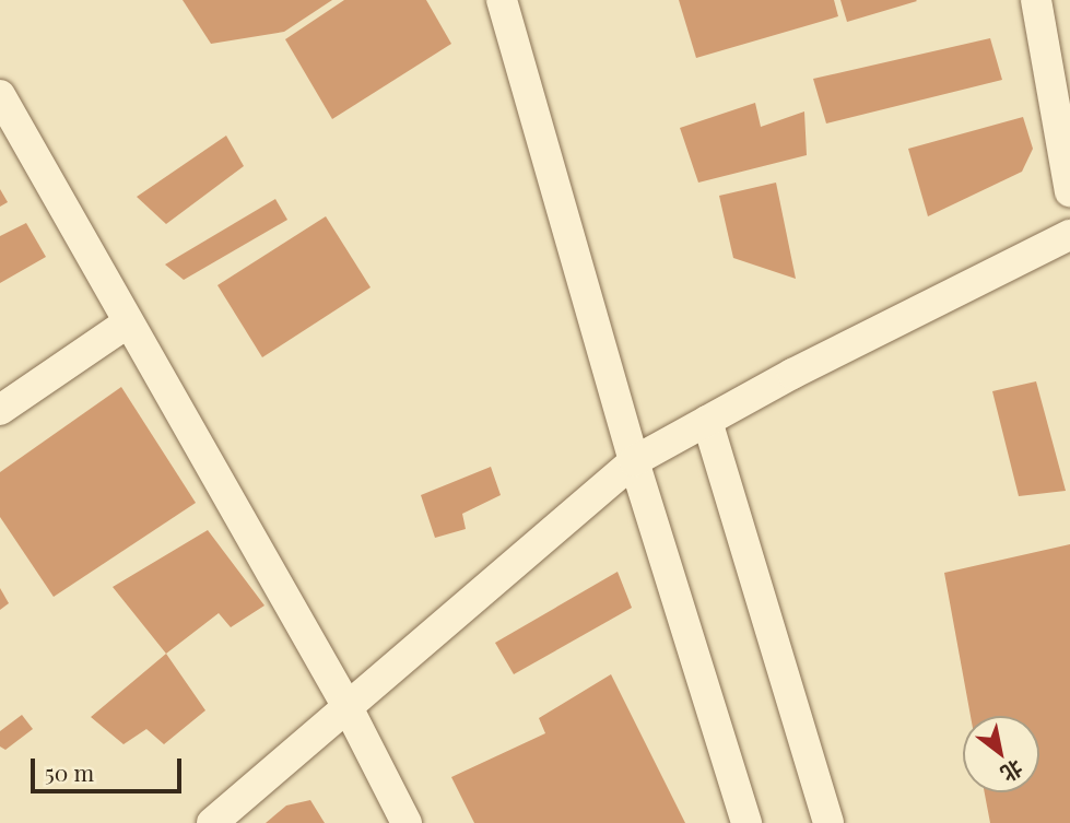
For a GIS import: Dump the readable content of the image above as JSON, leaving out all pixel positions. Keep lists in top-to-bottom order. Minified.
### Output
{"scale_bar":"50 m","north":"bottom right"}
